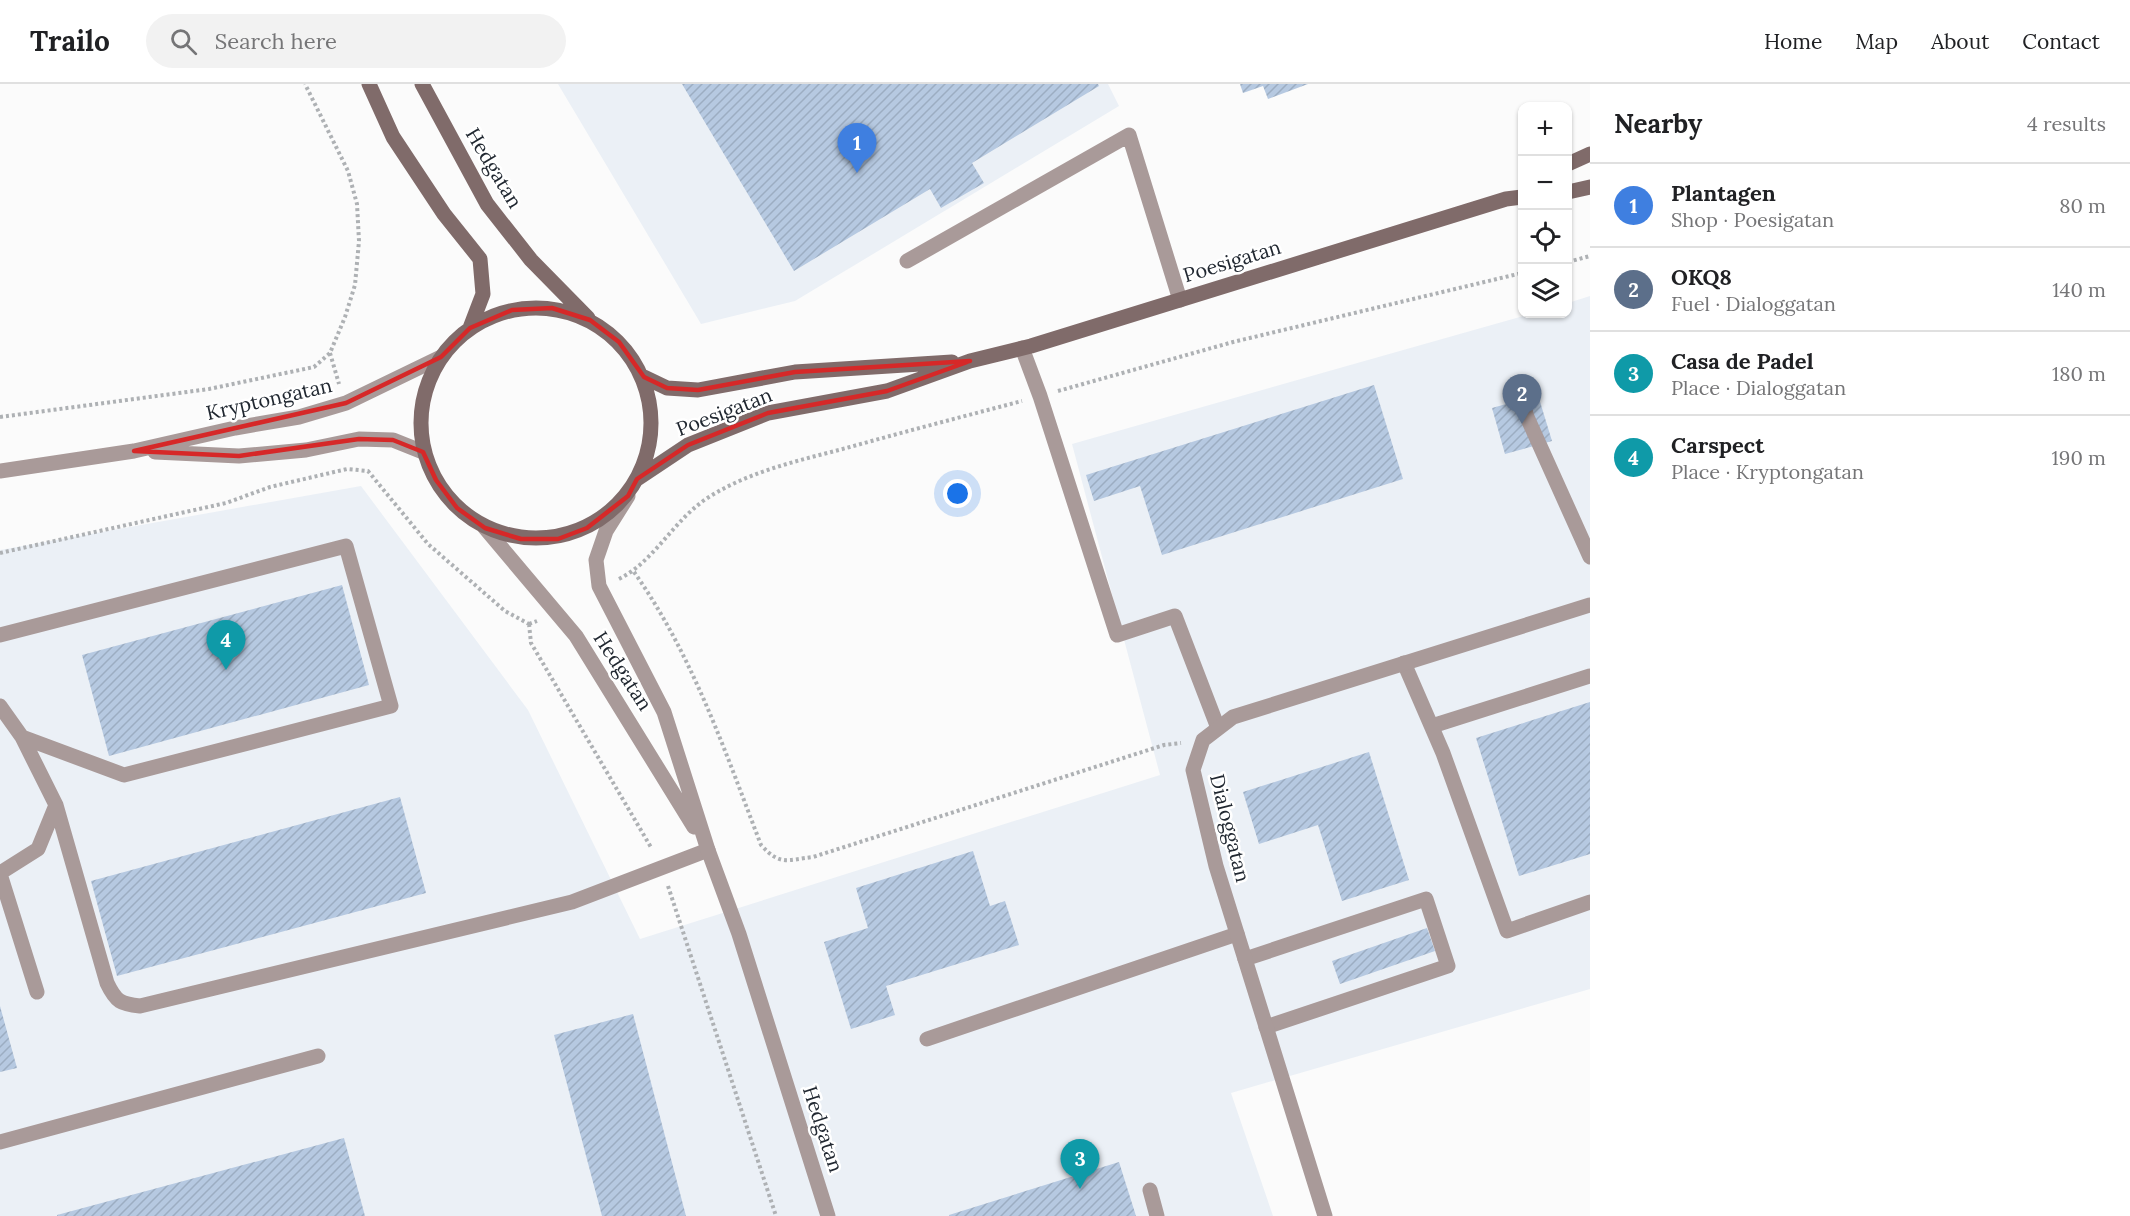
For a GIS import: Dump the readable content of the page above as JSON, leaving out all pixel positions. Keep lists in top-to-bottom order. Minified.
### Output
{"streets":{"main road":["Hedgatan","Poesigatan"],"street":["Kryptongatan","Dialoggatan"]},"page":{"header":"Trailo","search":"Search here","nav":["Home","Map","About","Contact"],"heading":["Nearby","4 results"],"map_buttons":["+","−"],"pins":["1","2","4","3"],"list":[{"mark":"1","name":"Plantagen","note":"Shop · Poesigatan","value":"80 m"},{"mark":"2","name":"OKQ8","note":"Fuel · Dialoggatan","value":"140 m"},{"mark":"3","name":"Casa de Padel","note":"Place · Dialoggatan","value":"180 m"},{"mark":"4","name":"Carspect","note":"Place · Kryptongatan","value":"190 m"}]}}
